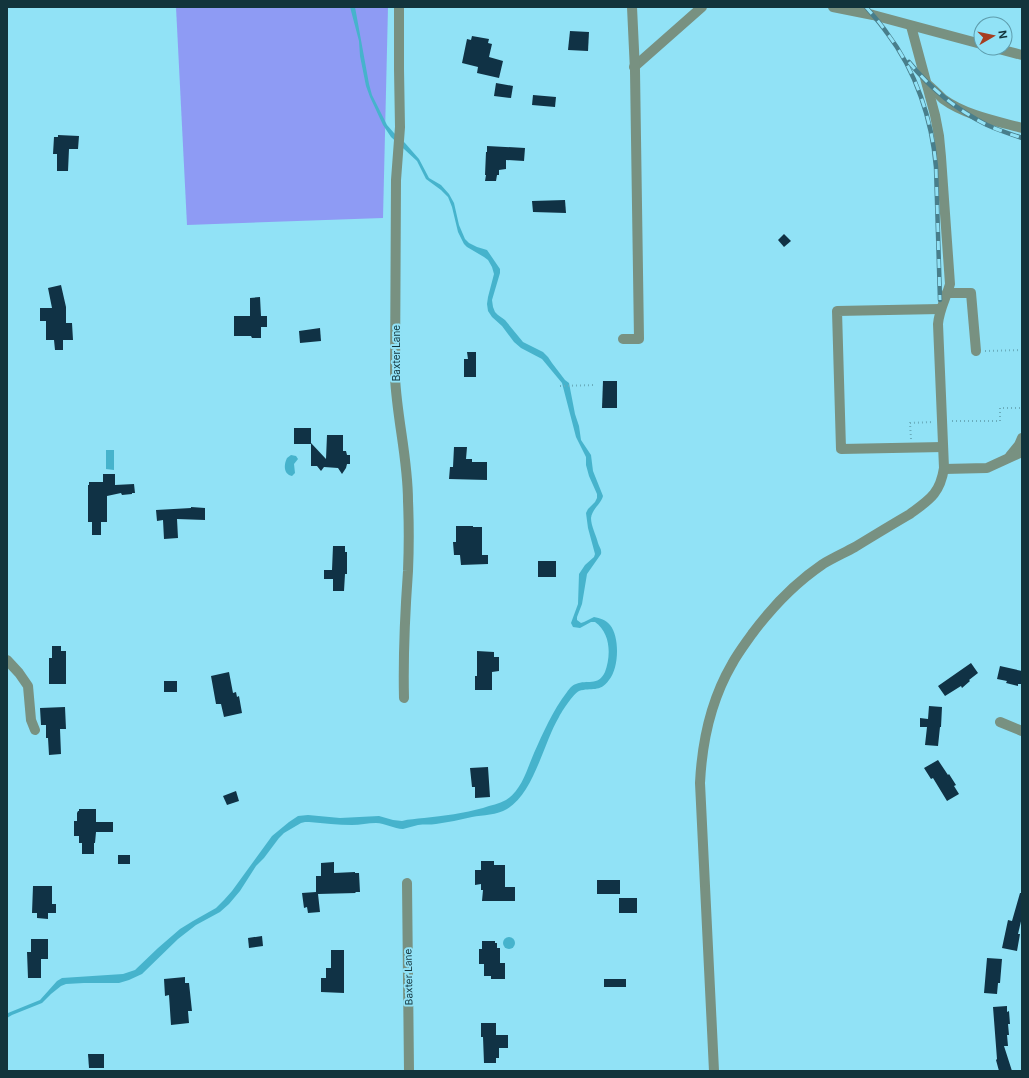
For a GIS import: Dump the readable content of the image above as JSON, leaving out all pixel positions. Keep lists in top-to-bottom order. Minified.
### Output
{"streets":{"street":["Baxter Lane"]},"north":"right"}
